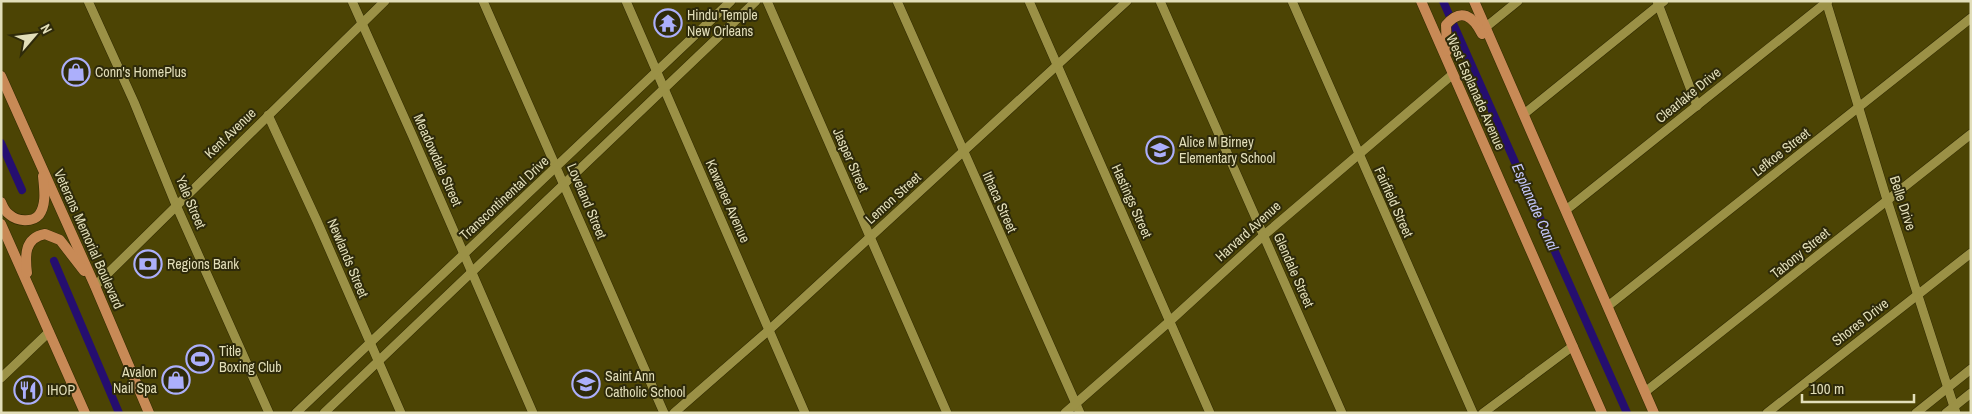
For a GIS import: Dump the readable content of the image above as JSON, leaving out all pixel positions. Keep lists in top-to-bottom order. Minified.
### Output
{"streets":{"main road":["West Esplanade Avenue","Veterans Memorial Boulevard"],"street":["Clearlake Drive","Kent Avenue","Lefkoe Street","Meadowdale Street","Jasper Street","Transcontinental Drive","Lemon Street","Loveland Street","Kawanee Avenue","Hastings Street","Yale Street","Ithaca Street","Fairfield Street","Belle Drive","Harvard Avenue","Tabony Street","Newlands Street","Glendale Street","Shores Drive"]},"crossings":[["West Esplanade Avenue","Harvard Avenue"],["Clearlake Drive","Belle Drive"],["Kent Avenue","Meadowdale Street"],["Kent Avenue","Yale Street"],["Kent Avenue","Veterans Memorial Boulevard"],["Kent Avenue","Newlands Street"],["Lefkoe Street","Belle Drive"],["Meadowdale Street","Transcontinental Drive"],["Jasper Street","Lemon Street"],["Transcontinental Drive","Loveland Street"],["Transcontinental Drive","Kawanee Avenue"],["Transcontinental Drive","Newlands Street"],["Lemon Street","Kawanee Avenue"],["Lemon Street","Hastings Street"],["Lemon Street","Ithaca Street"],["Hastings Street","Harvard Avenue"],["Ithaca Street","Harvard Avenue"],["Fairfield Street","Harvard Avenue"],["Belle Drive","Tabony Street"],["Belle Drive","Shores Drive"],["Harvard Avenue","Glendale Street"]],"water":["Esplanade Canal"],"places":{"temple":["Hindu Temple New Orleans"],"shop":["Conn's HomePlus","Avalon Nail Spa"],"school or university":["Alice M Birney Elementary School","Saint Ann Catholic School"],"bank":["Regions Bank"],"sports":["Title Boxing Club"],"restaurant":["IHOP"]},"scale_bar":"100 m","north":"top right"}
